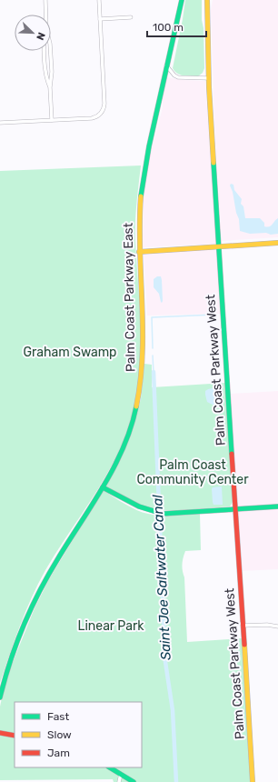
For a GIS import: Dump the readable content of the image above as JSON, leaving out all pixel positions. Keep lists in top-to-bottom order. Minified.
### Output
{"streets":{"main road":["Palm Coast Parkway East","Palm Coast Parkway West"]},"water":["Saint Joe Saltwater Canal"],"parks":["Graham Swamp","Palm Coast Community Center","Linear Park"],"legend":["Fast","Slow","Jam"],"scale_bar":"100 m","north":"bottom right"}
